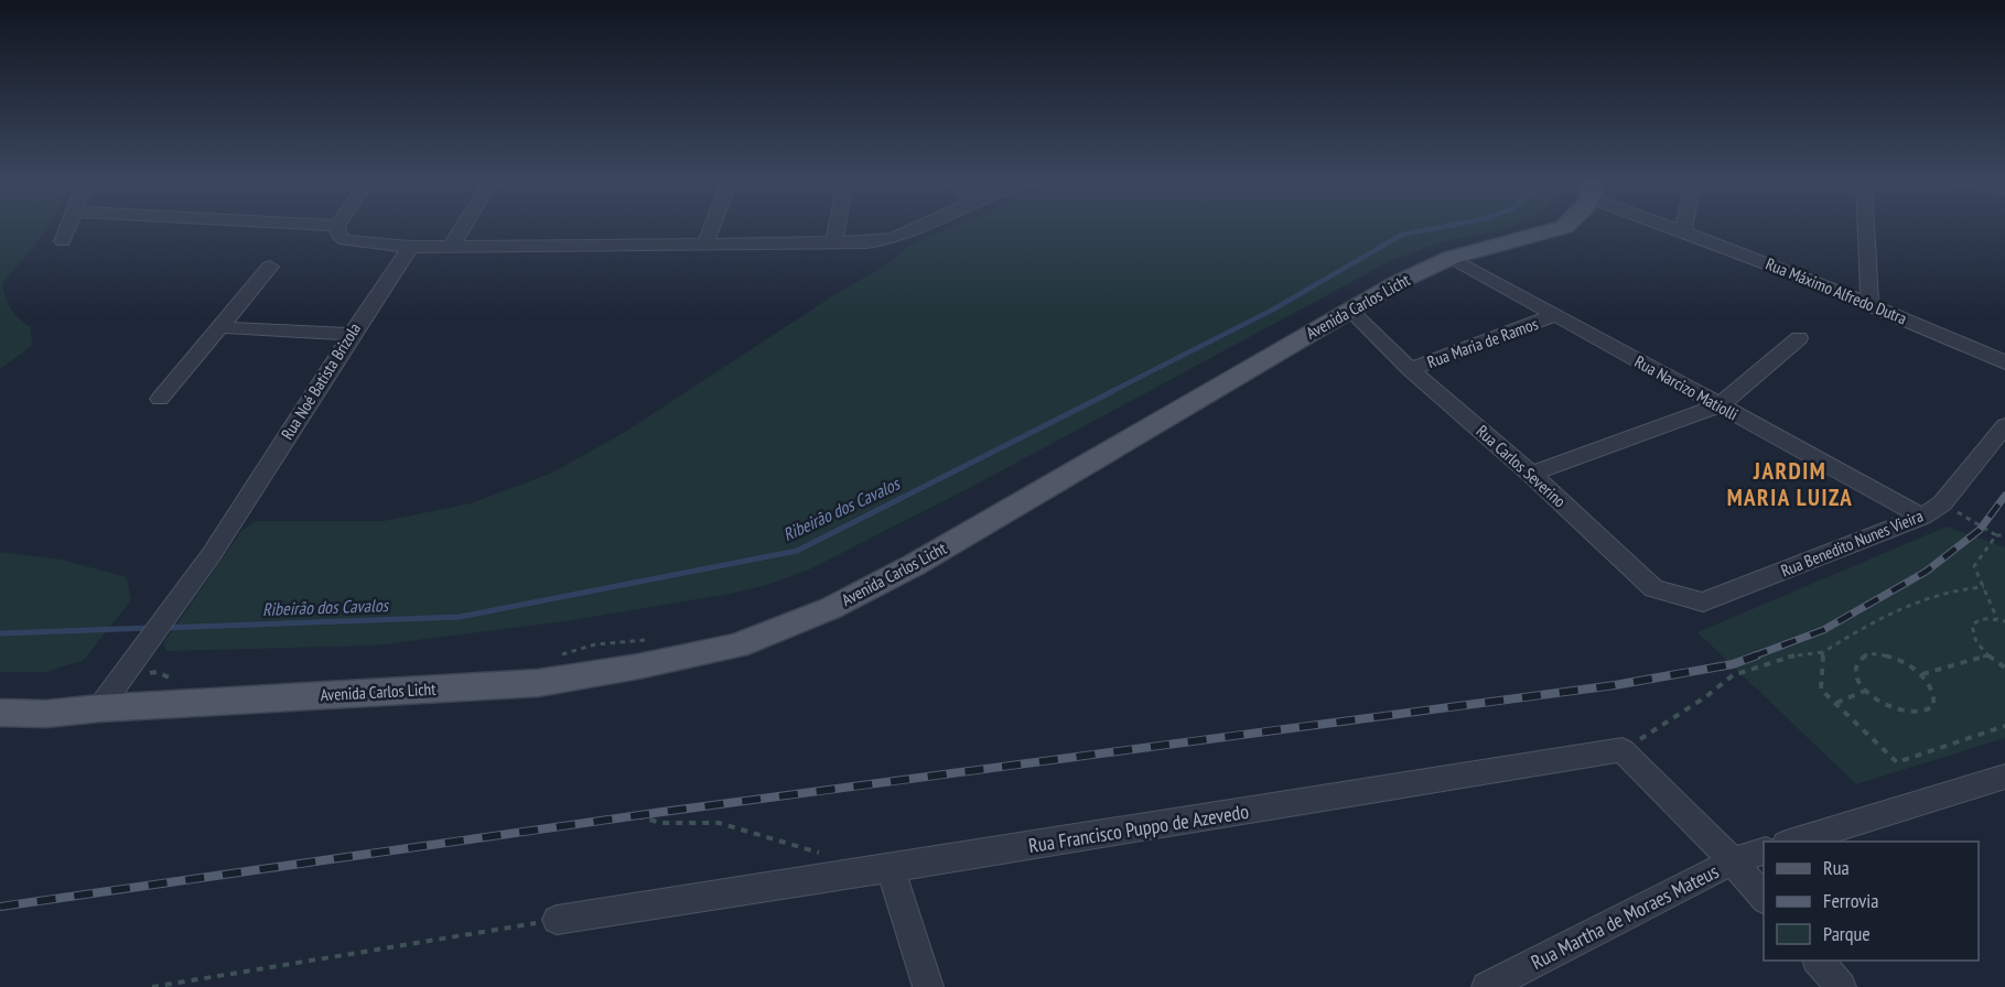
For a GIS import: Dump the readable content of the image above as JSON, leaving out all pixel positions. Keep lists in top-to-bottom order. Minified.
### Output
{"streets":{"main road":["Avenida Carlos Licht"],"street":["Rua Máximo Alfredo Dutra","Rua Maria de Ramos","Rua Noé Batista Brizola","Rua Narcizo Matiolli","Rua Carlos Severino","Rua Benedito Nunes Vieira","Rua Francisco Puppo de Azevedo","Rua Martha de Moraes Mateus"]},"crossings":[["Avenida Carlos Licht","Rua Noé Batista Brizola"],["Avenida Carlos Licht","Rua Narcizo Matiolli"],["Avenida Carlos Licht","Rua Carlos Severino"],["Rua Maria de Ramos","Rua Narcizo Matiolli"],["Rua Maria de Ramos","Rua Carlos Severino"],["Rua Narcizo Matiolli","Rua Benedito Nunes Vieira"],["Rua Carlos Severino","Rua Benedito Nunes Vieira"]],"districts":["JARDIM MARIA LUIZA"],"water":["Ribeirão dos Cavalos"],"legend":["Rua","Ferrovia","Parque"]}
